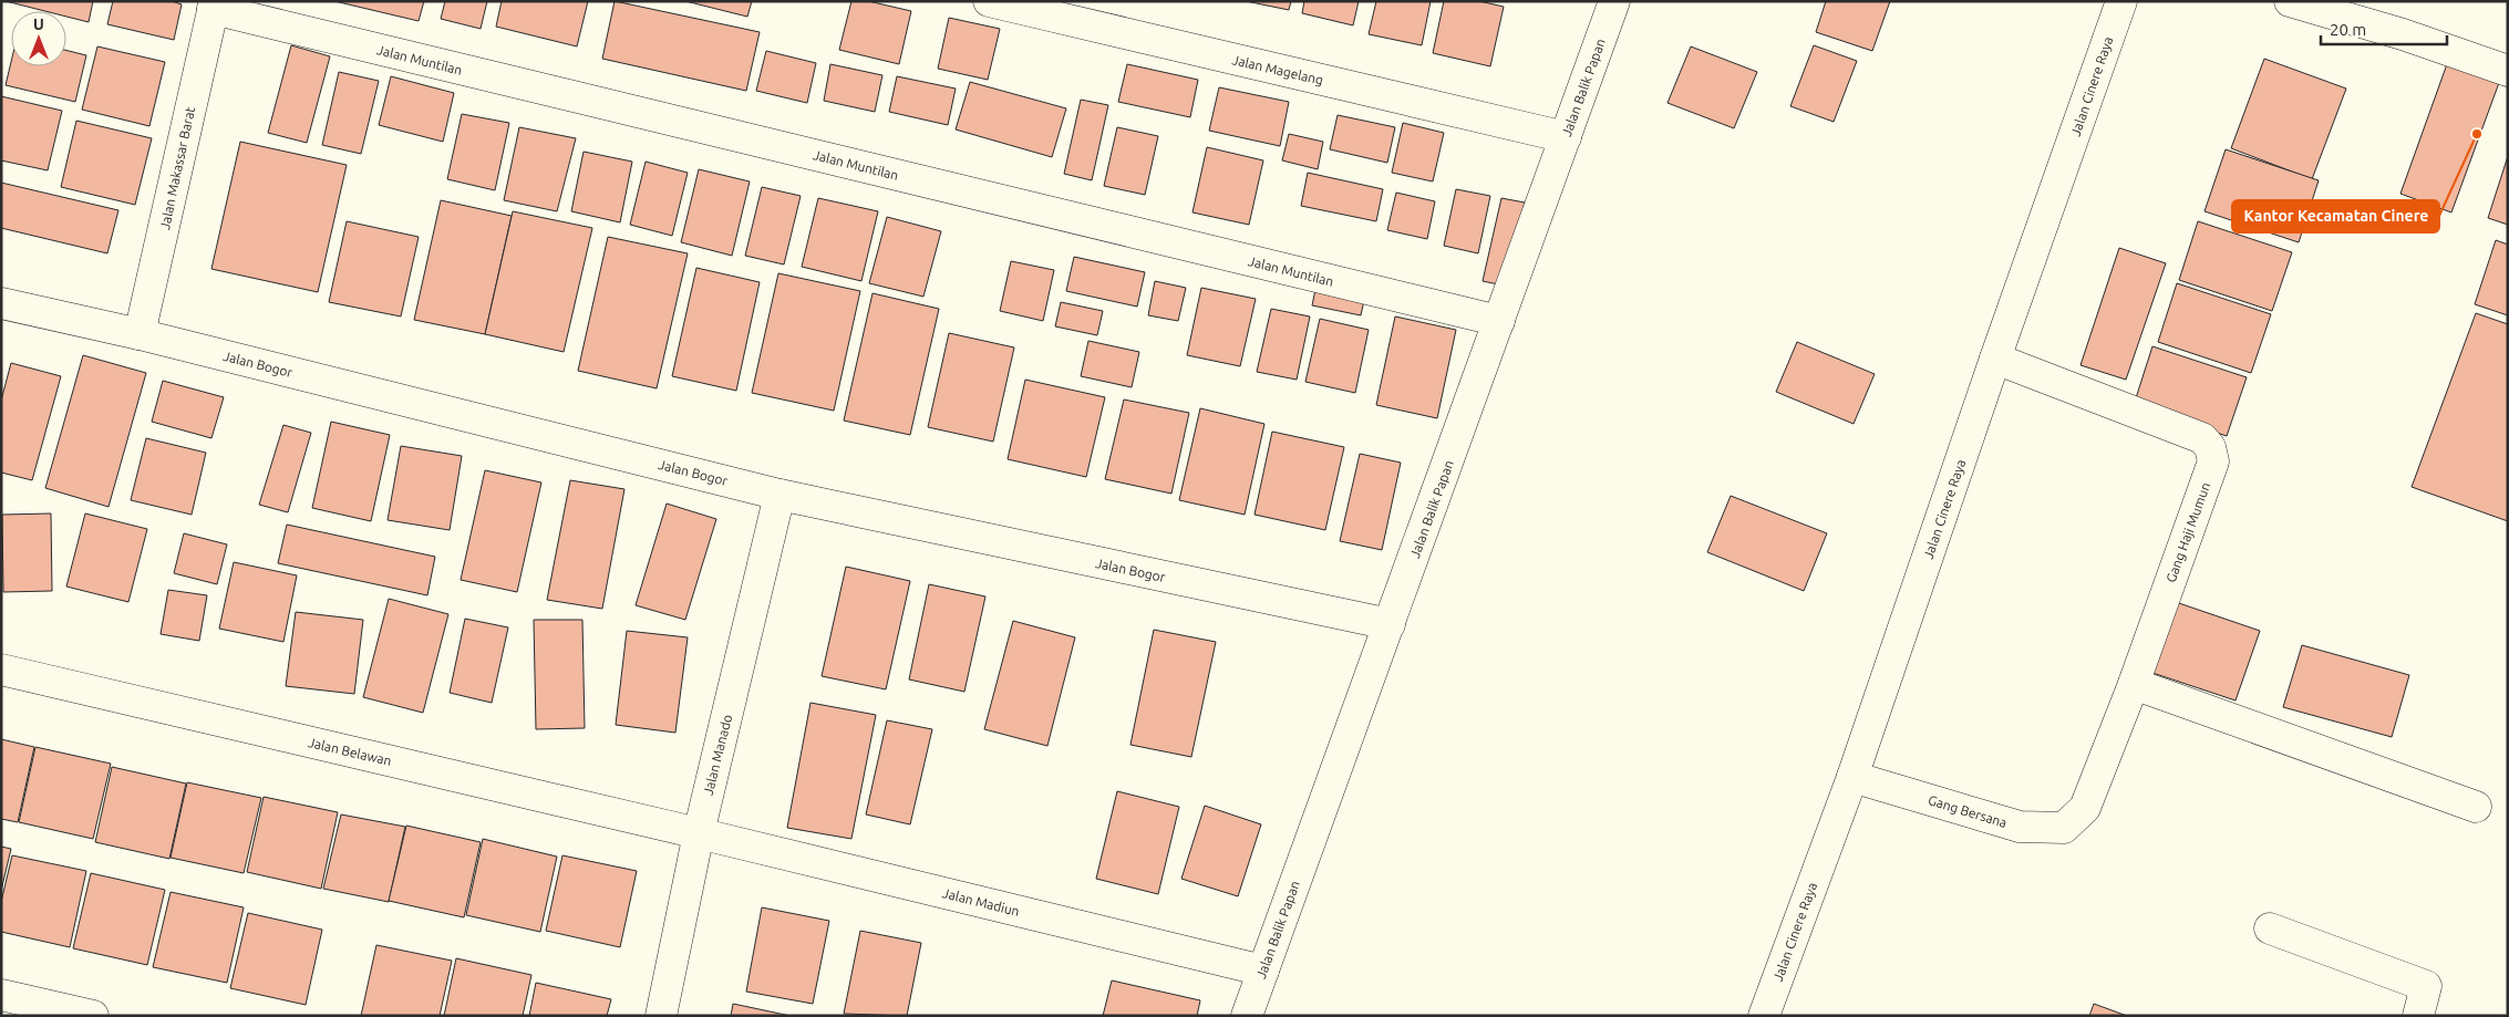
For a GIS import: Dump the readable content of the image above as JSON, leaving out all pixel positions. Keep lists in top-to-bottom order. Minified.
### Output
{"streets":{"street":["Jalan Muntilan","Jalan Magelang","Jalan Cinere Raya","Jalan Balik Papan","Jalan Makassar Barat","Jalan Bogor","Gang Haji Mumun","Jalan Belawan","Jalan Manado","Gang Bersana","Jalan Madiun"]},"crossings":[["Jalan Muntilan","Jalan Balik Papan"],["Jalan Muntilan","Jalan Makassar Barat"],["Jalan Magelang","Jalan Balik Papan"],["Jalan Cinere Raya","Gang Haji Mumun"],["Jalan Cinere Raya","Gang Bersana"],["Jalan Balik Papan","Jalan Bogor"],["Jalan Balik Papan","Jalan Madiun"],["Jalan Makassar Barat","Jalan Bogor"],["Jalan Bogor","Jalan Manado"],["Gang Haji Mumun","Gang Bersana"],["Jalan Belawan","Jalan Manado"],["Jalan Belawan","Jalan Madiun"],["Jalan Manado","Jalan Madiun"]],"places":["Kantor Kecamatan Cinere"],"scale_bar":"20 m","north":"top"}
